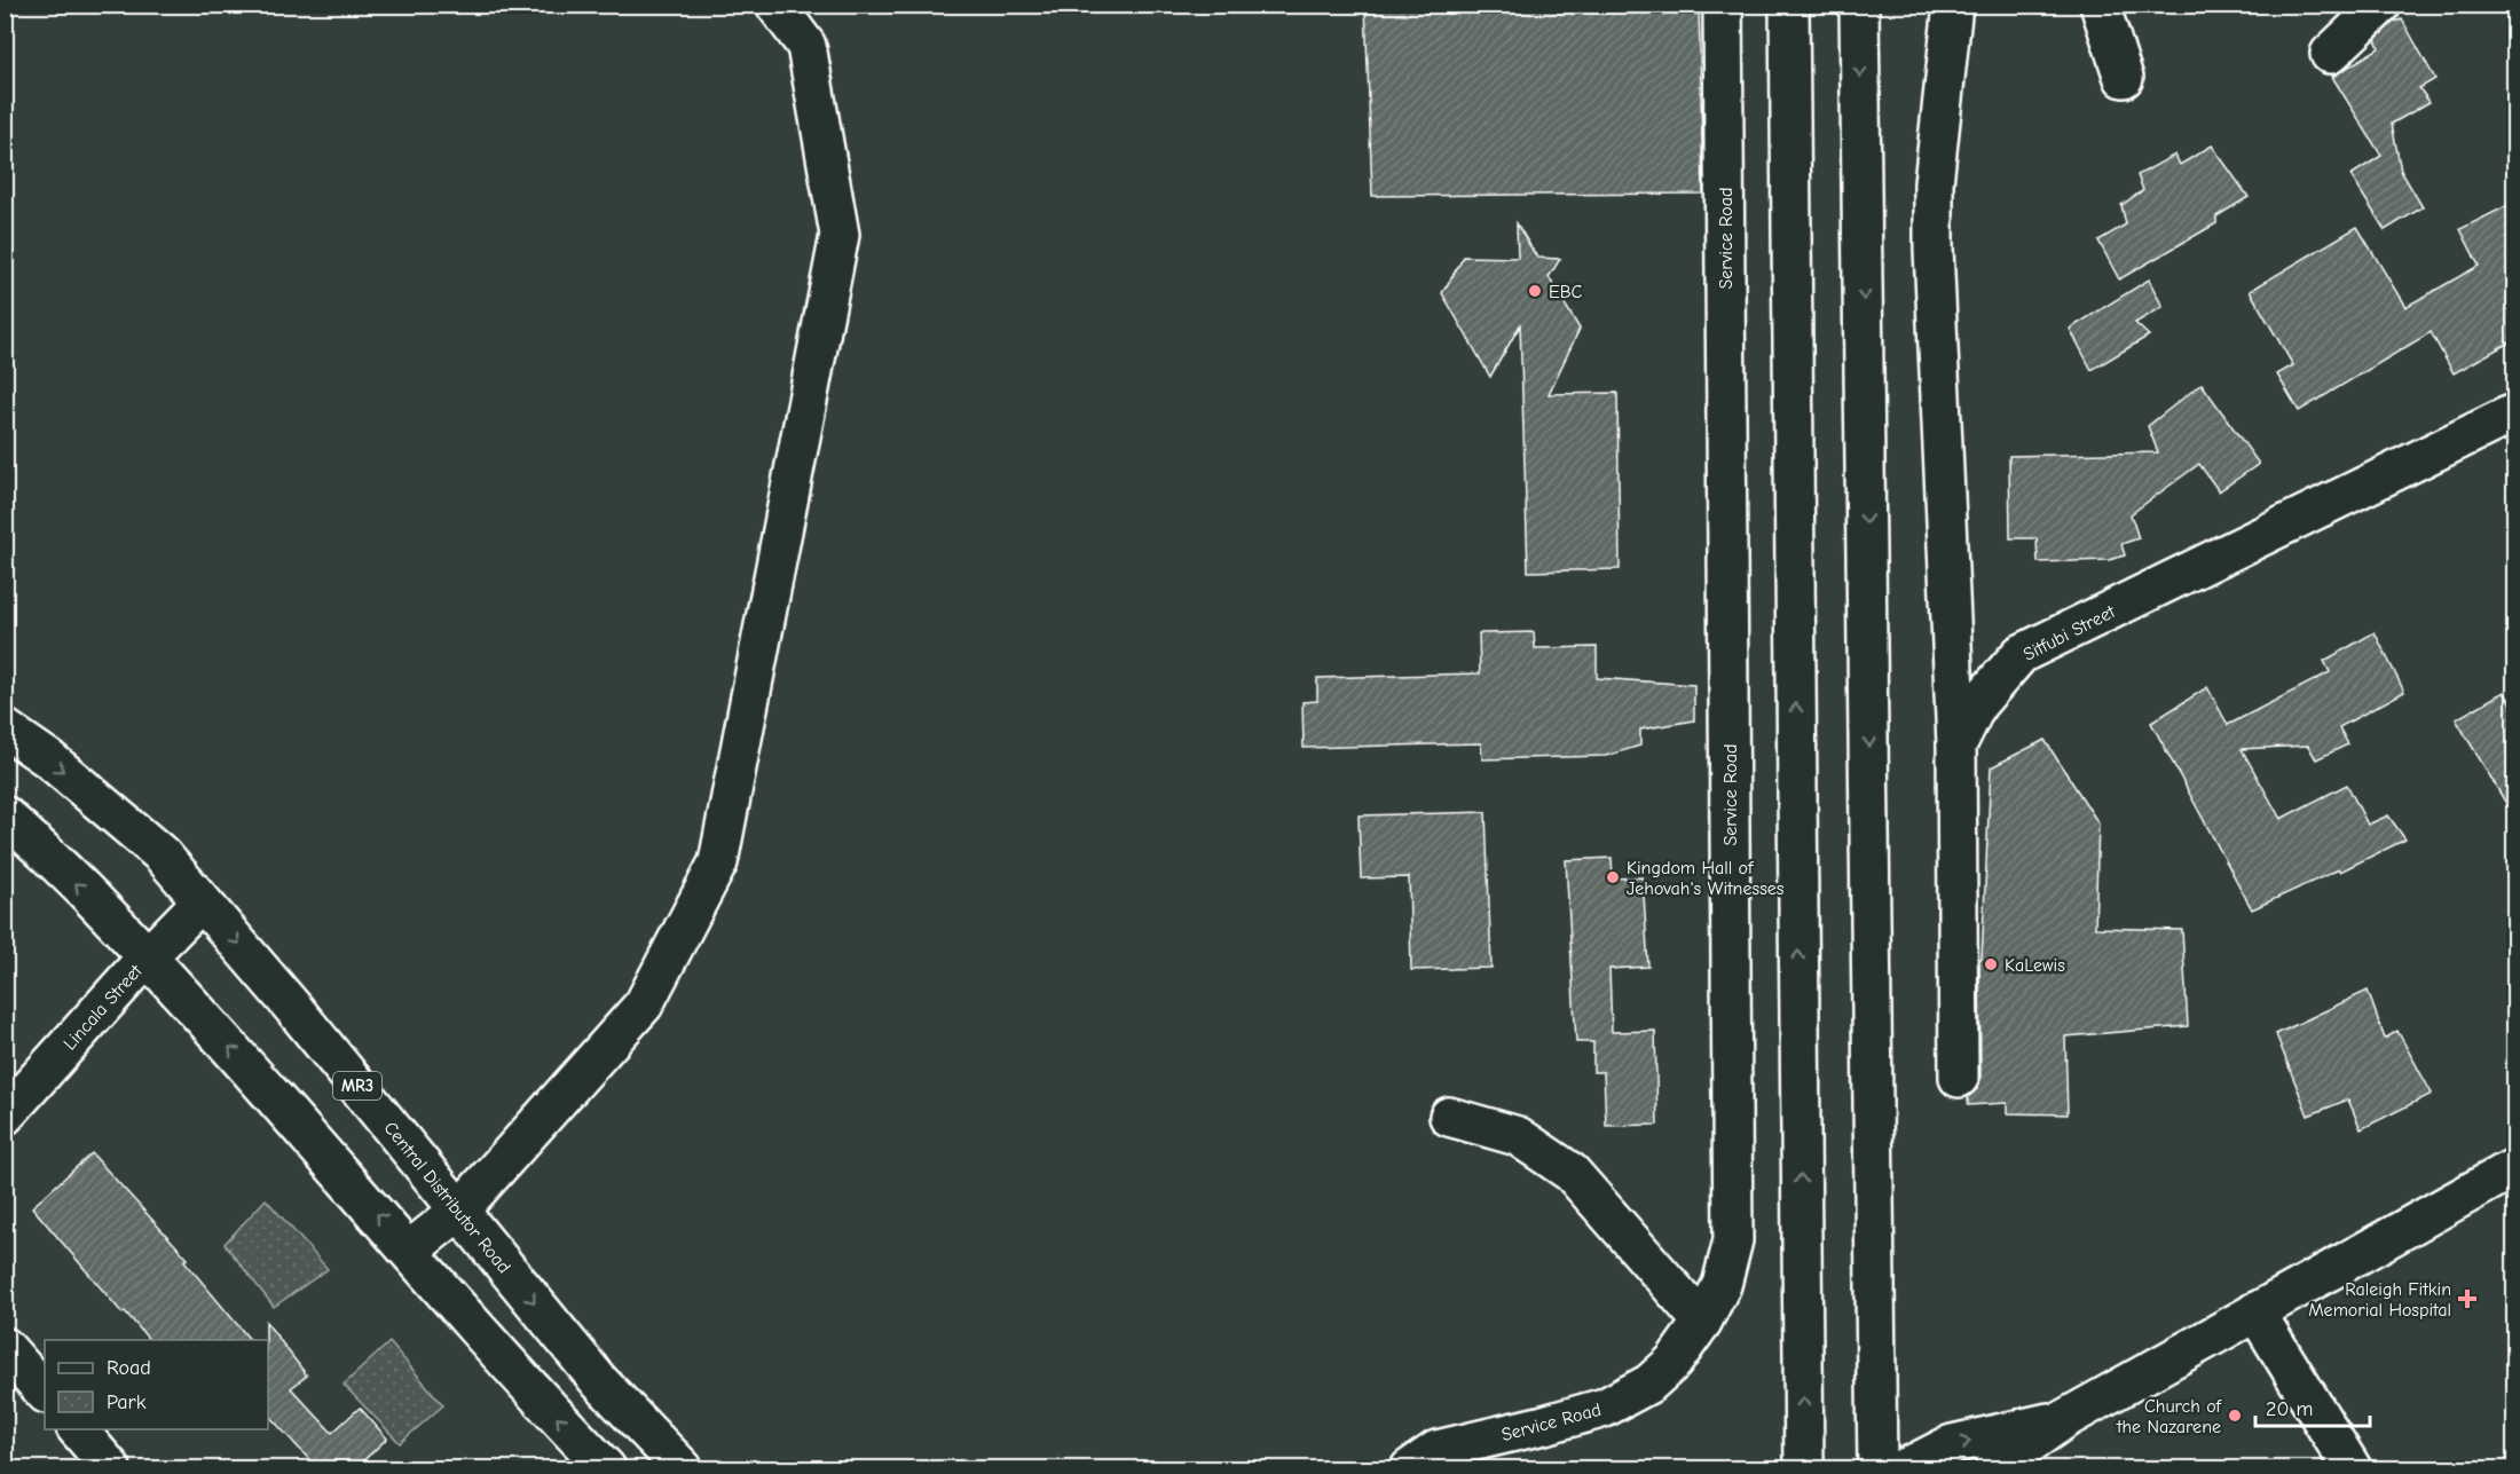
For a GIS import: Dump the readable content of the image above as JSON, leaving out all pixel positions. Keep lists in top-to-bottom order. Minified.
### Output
{"streets":{"main road":["Service Road","Sitfubi Street","Lincala Street","MR3","Central Distributor Road"]},"crossings":[["Lincala Street","Central Distributor Road"]],"places":{"other":["EBC","Kingdom Hall of Jehovah's Witnesses","KaLewis","Church of the Nazarene"],"health":["Raleigh Fitkin Memorial Hospital"]},"legend":["Road","Park"],"scale_bar":"20 m"}
